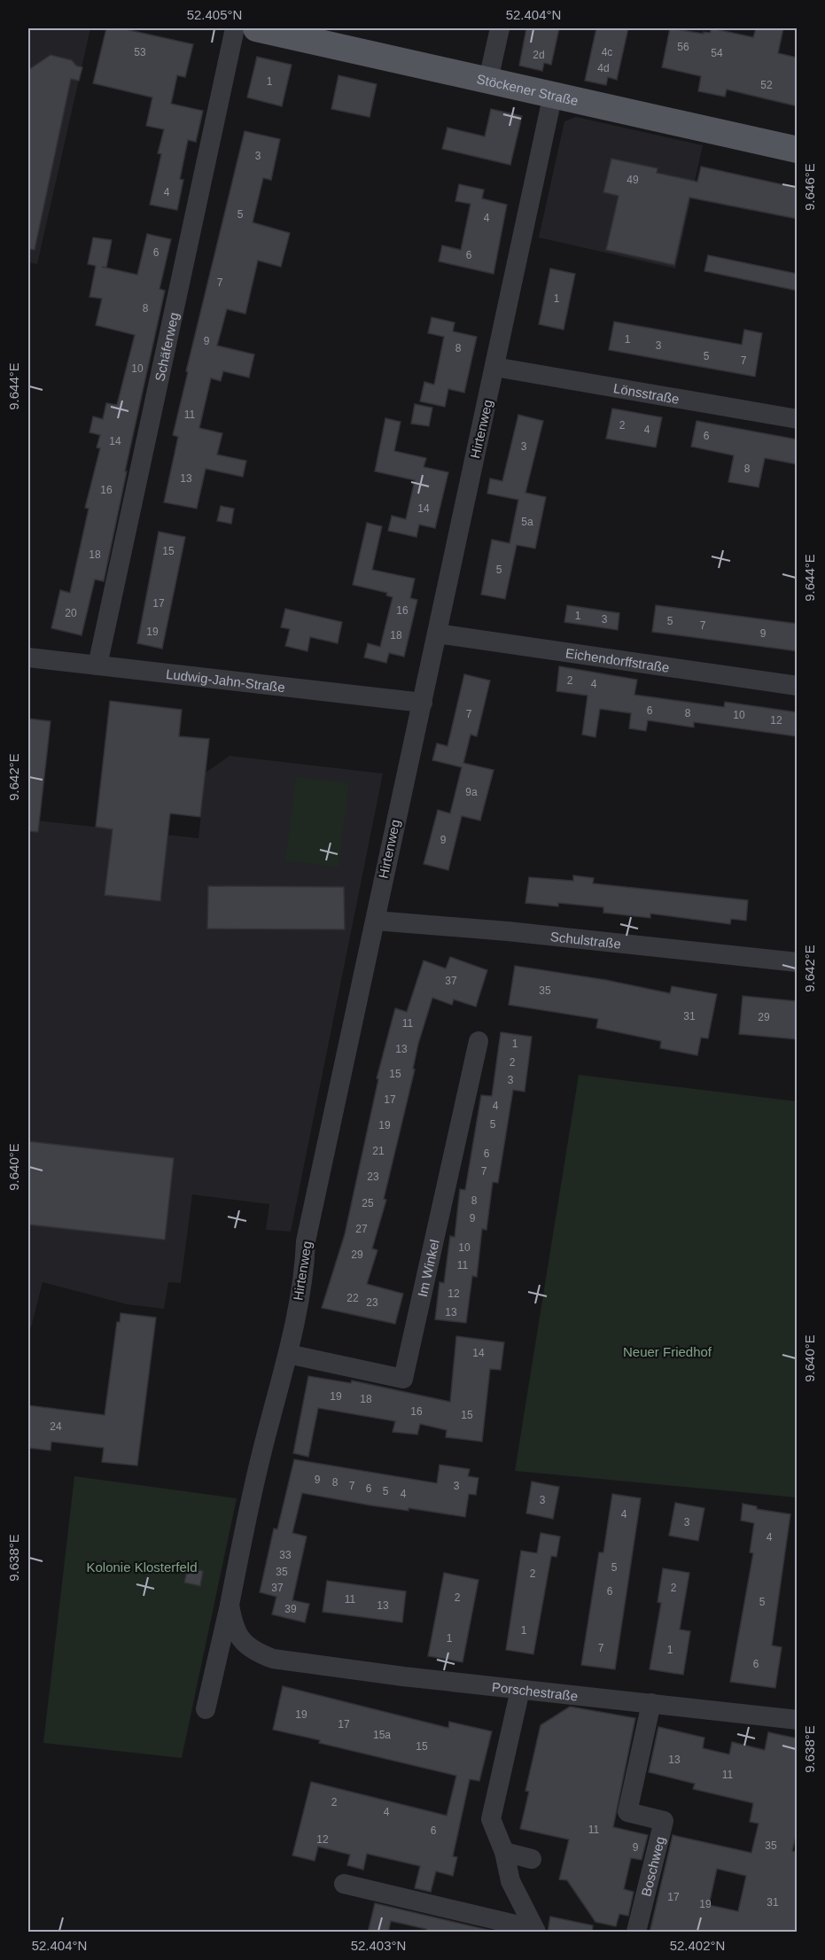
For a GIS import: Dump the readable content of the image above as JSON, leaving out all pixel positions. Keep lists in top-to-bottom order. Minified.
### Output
{"streets":{"main road":["Stöckener Straße"],"street":["Schäferweg","Lönsstraße","Hirtenweg","Eichendorffstraße","Ludwig-Jahn-Straße","Schulstraße","Im Winkel","Porschestraße","Boschweg"]},"crossings":[["Stöckener Straße","Hirtenweg"],["Schäferweg","Ludwig-Jahn-Straße"],["Lönsstraße","Hirtenweg"],["Hirtenweg","Eichendorffstraße"],["Hirtenweg","Ludwig-Jahn-Straße"],["Hirtenweg","Schulstraße"],["Hirtenweg","Im Winkel"],["Hirtenweg","Porschestraße"],["Porschestraße","Boschweg"]],"parks":["Neuer Friedhof","Kolonie Klosterfeld"],"house_numbers":["56","53","4c","54","2d","4d","1","52","3","49","4","5","4","6","6","7","1","8","1","9","3","8","5","7","10","11","2","4","6","14","3","8","13","16","14","5a","15","18","5","17","16","20","1","3","5","7","19","9","18","2","4","6","8","7","10","12","9a","9","37","35","31","29","11","1","13","2","15","3","17","4","5","19","21","6","7","23","8","25","9","27","10","29","11","12","22","23","13","14","19","18","16","15","24","9","8","7","3","6","5","4","3","4","3","4","33","5","35","2","37","2","6","2","11","5","13","39","1","1","7","1","6","19","17","15a","15","13","11","2","4","11","6","12","35","9","17","31","19"],"coordinates":["52.405°N","52.404°N","9.646°E","9.644°E","9.642°E","9.640°E","9.638°E","52.403°N","52.402°N"]}
